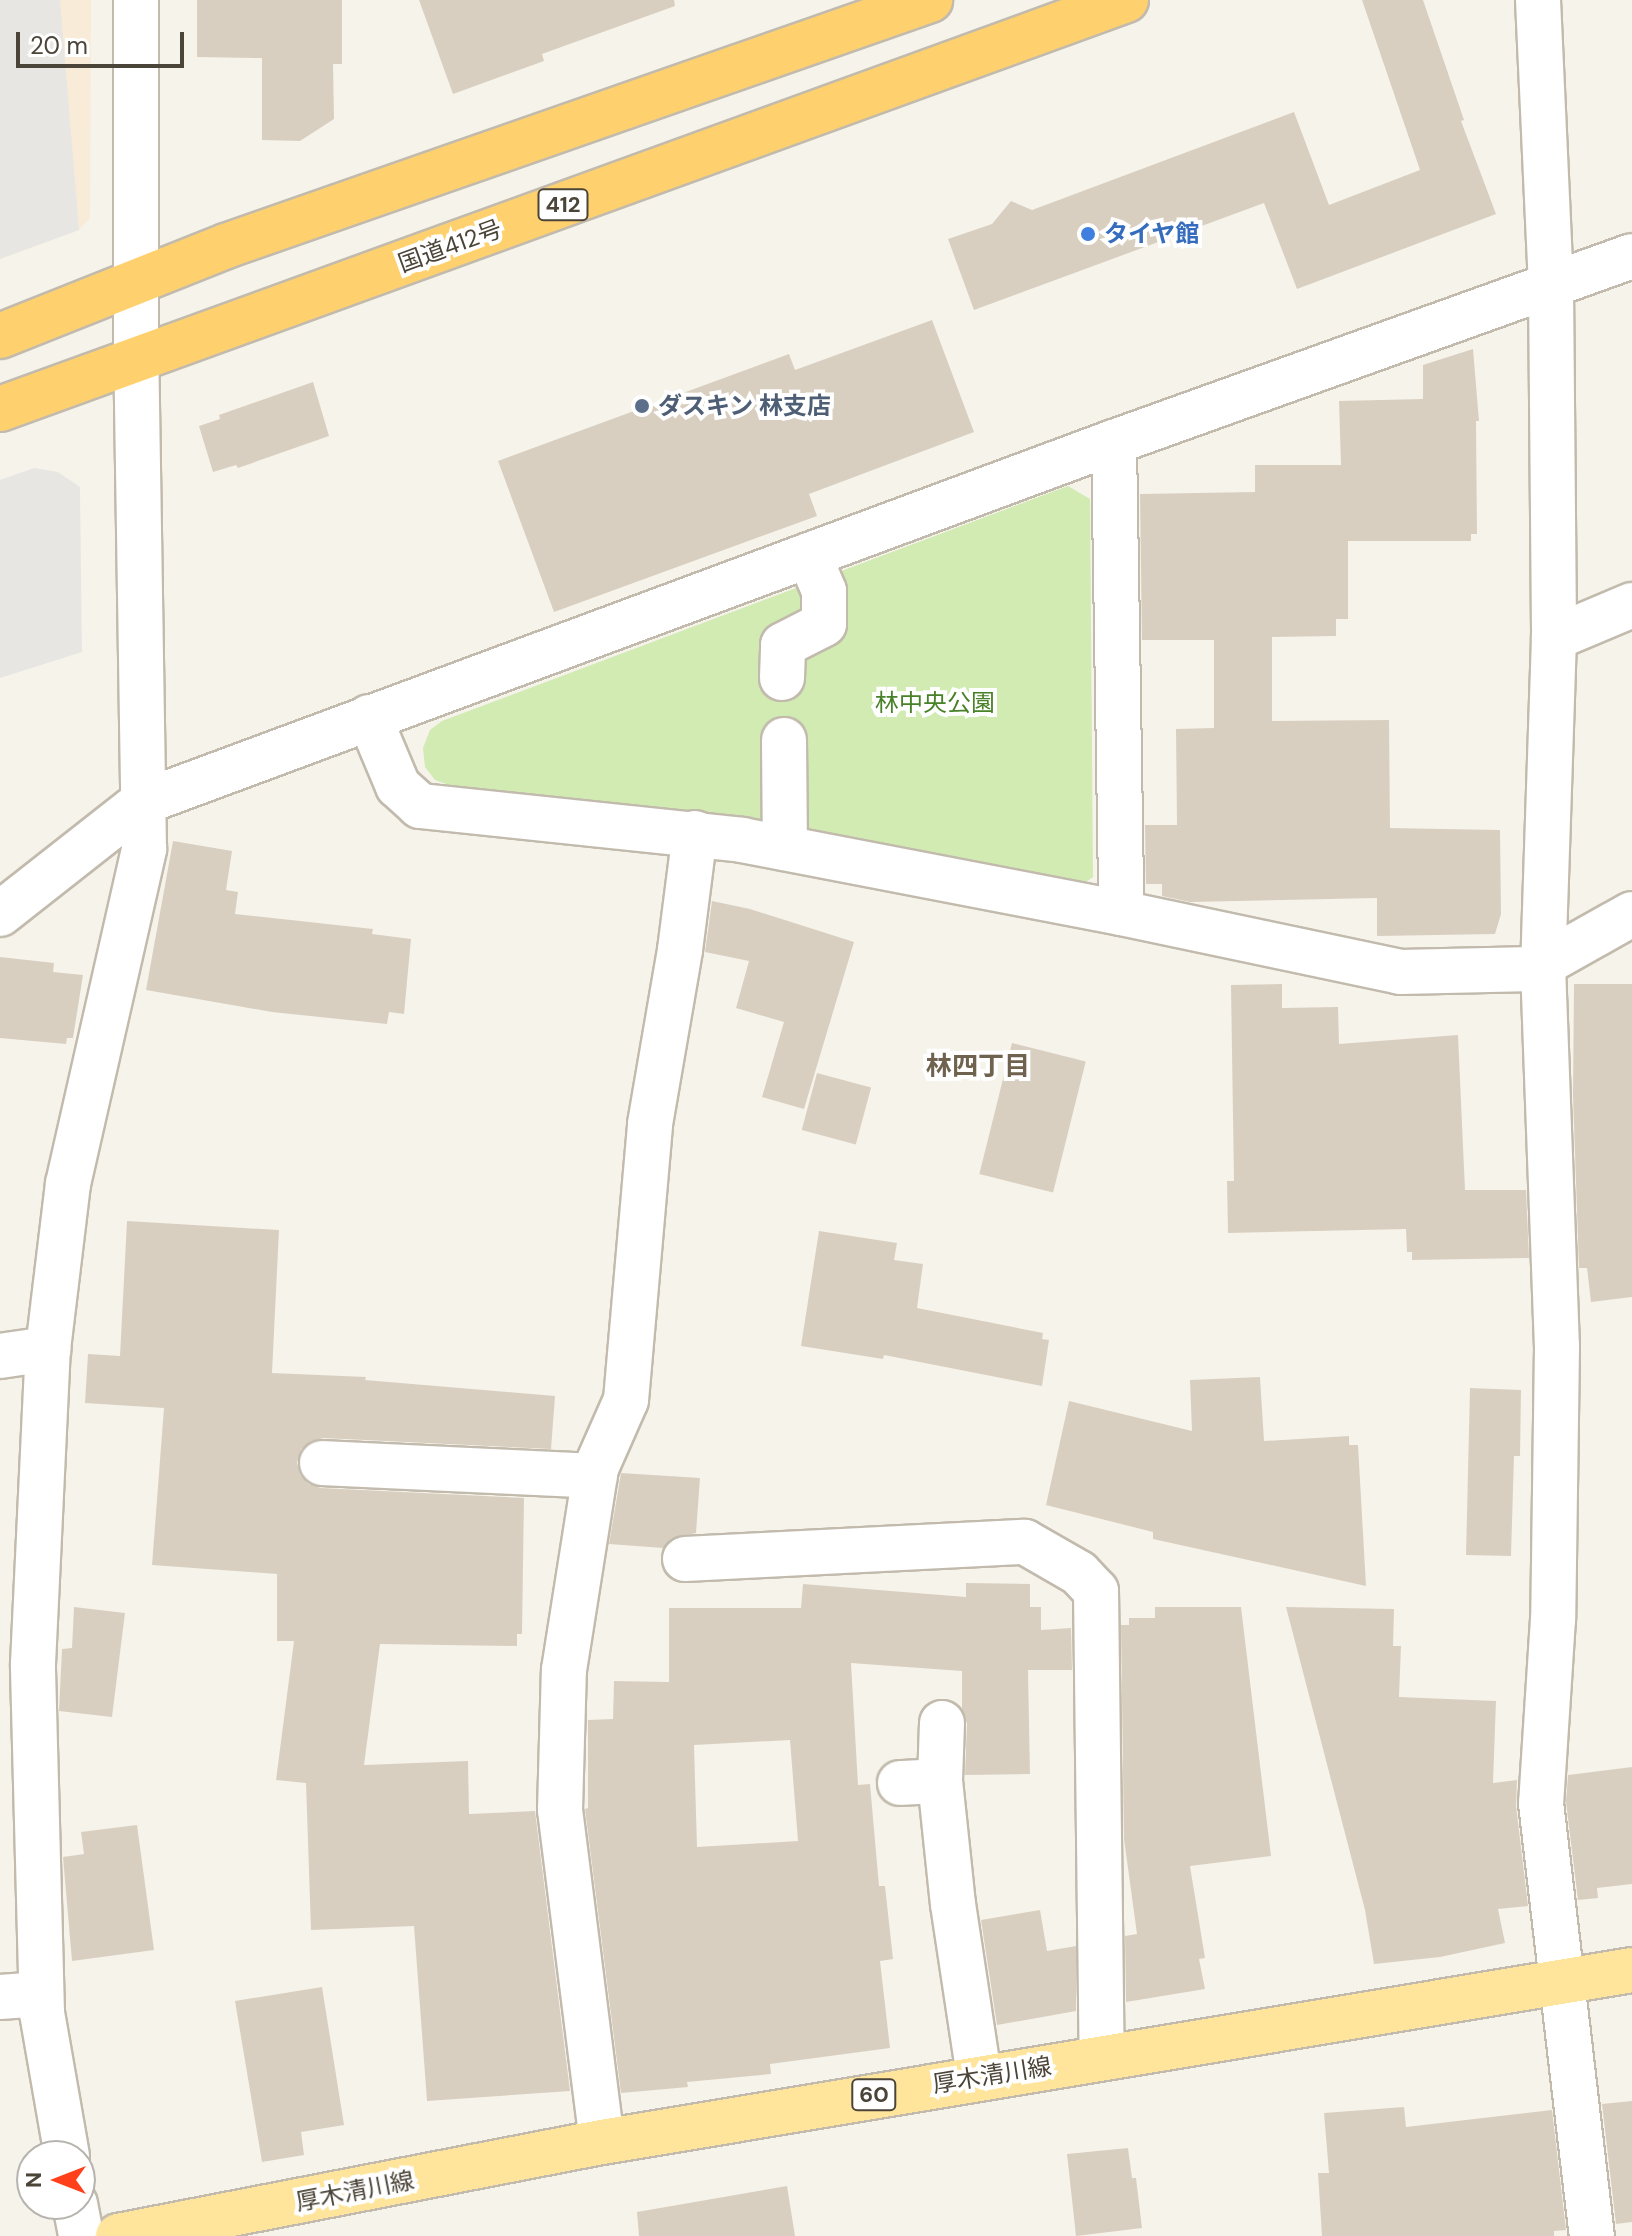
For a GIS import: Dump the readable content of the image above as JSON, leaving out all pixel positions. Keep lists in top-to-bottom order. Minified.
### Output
{"streets":{"highway":["412","国道412号"],"main road":["厚木清川線","60"]},"districts":["林四丁目"],"parks":["林中央公園"],"places":["タイヤ館","ダスキン 林支店"],"scale_bar":"20 m","north":"left"}
